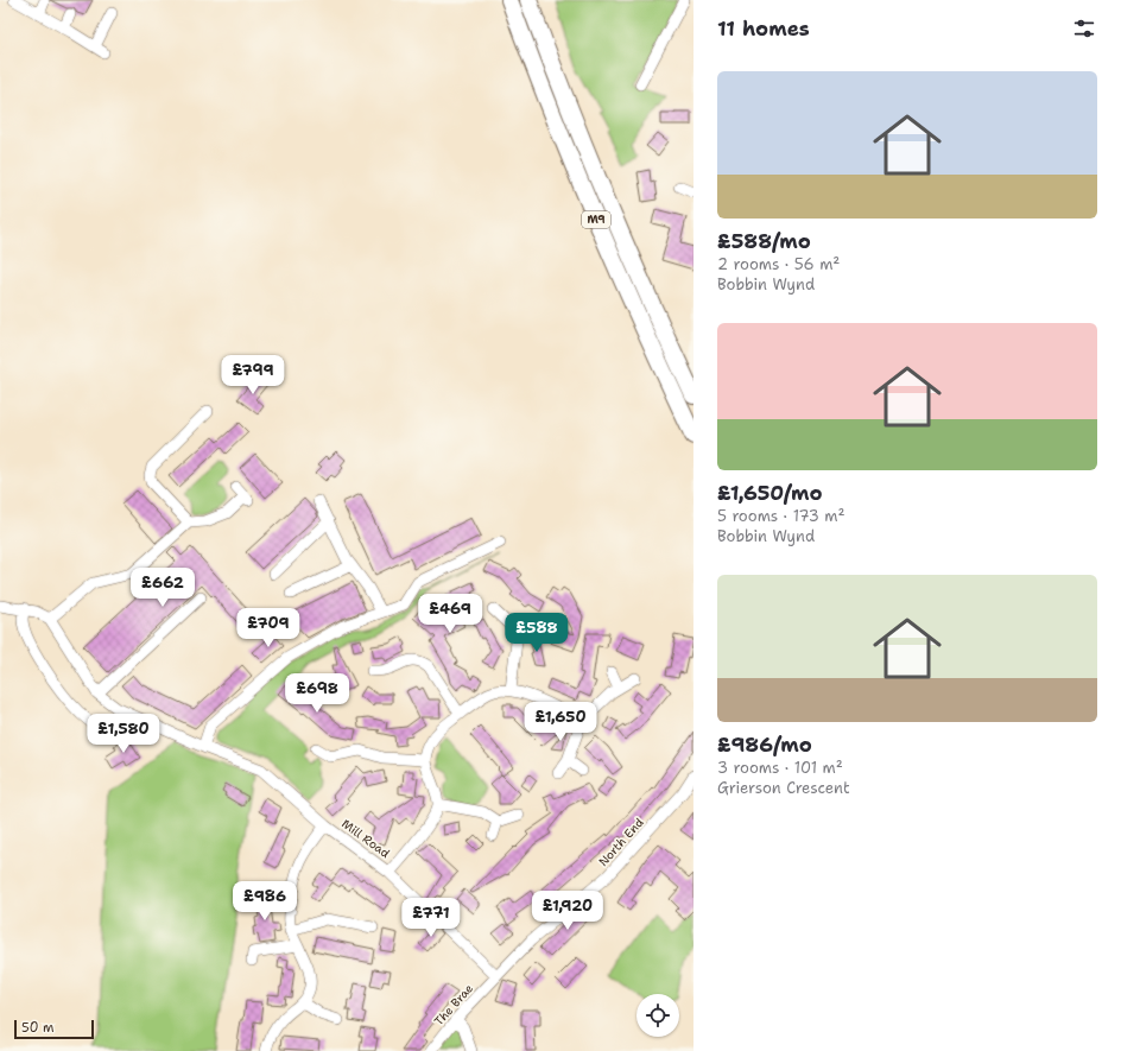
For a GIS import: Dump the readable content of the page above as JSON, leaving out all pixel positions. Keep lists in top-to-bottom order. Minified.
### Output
{"streets":{"highway":["M9"],"street":["Mill Road","North End","The Brae"]},"crossings":[["Mill Road","North End"],["Mill Road","The Brae"],["North End","The Brae"]],"scale_bar":"50 m","page":{"heading":"11 homes","list":[{"name":"£588/mo","note":"2 rooms · 56 m² · Bobbin Wynd"},{"name":"£1,650/mo","note":"5 rooms · 173 m² · Bobbin Wynd"},{"name":"£986/mo","note":"3 rooms · 101 m² · Grierson Crescent"}],"price":["£799","£662","£469","£709","£588","£698","£1,650","£1,580","£986","£1,920","£771"],"scale":"50 m"}}
